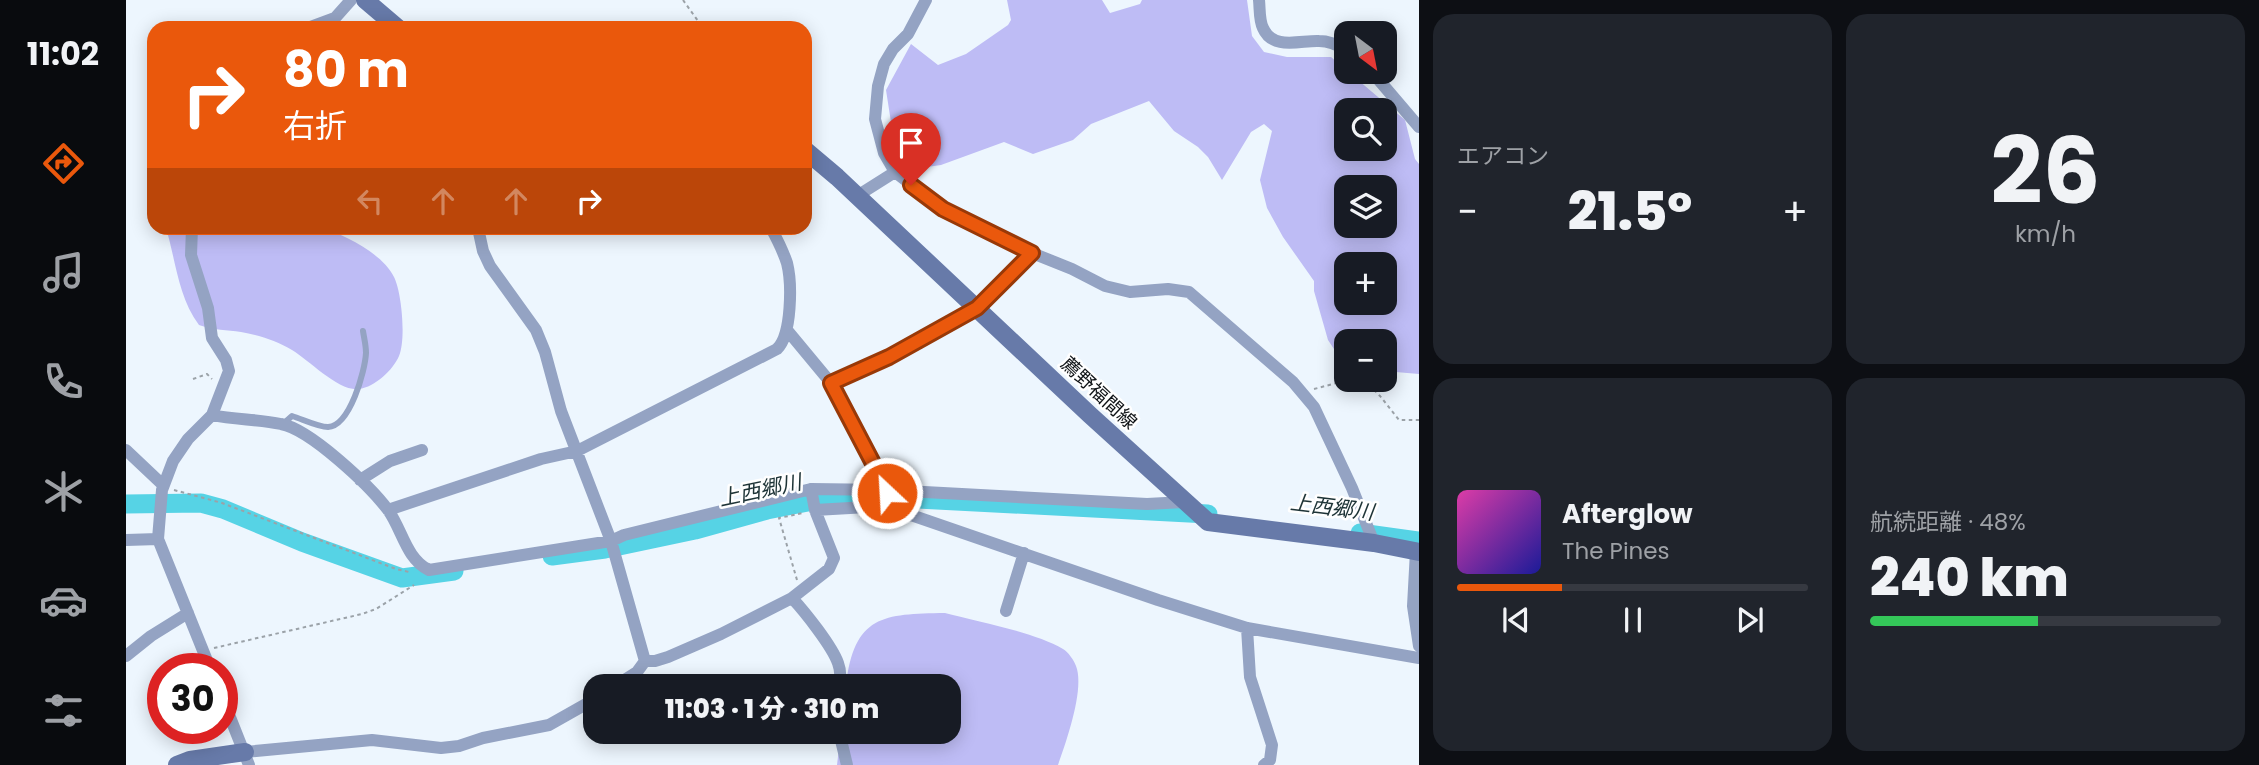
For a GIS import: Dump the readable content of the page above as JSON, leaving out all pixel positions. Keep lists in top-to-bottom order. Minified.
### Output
{"streets":{"main road":["薦野福間線"]},"water":["上西郷川"],"north":"bottom right","page":{"tabs":"11:02","tile":["エアコン",["26","km/h"],["航続距離 · 48%","240 km"]],"map_buttons":["+","−"],"turn":["80 m","右折"],"heat":["−","21.5°","+"],"song":["Afterglow","The Pines"],"limit":"30","trip":"11:03 · 1 分 · 310 m"}}
